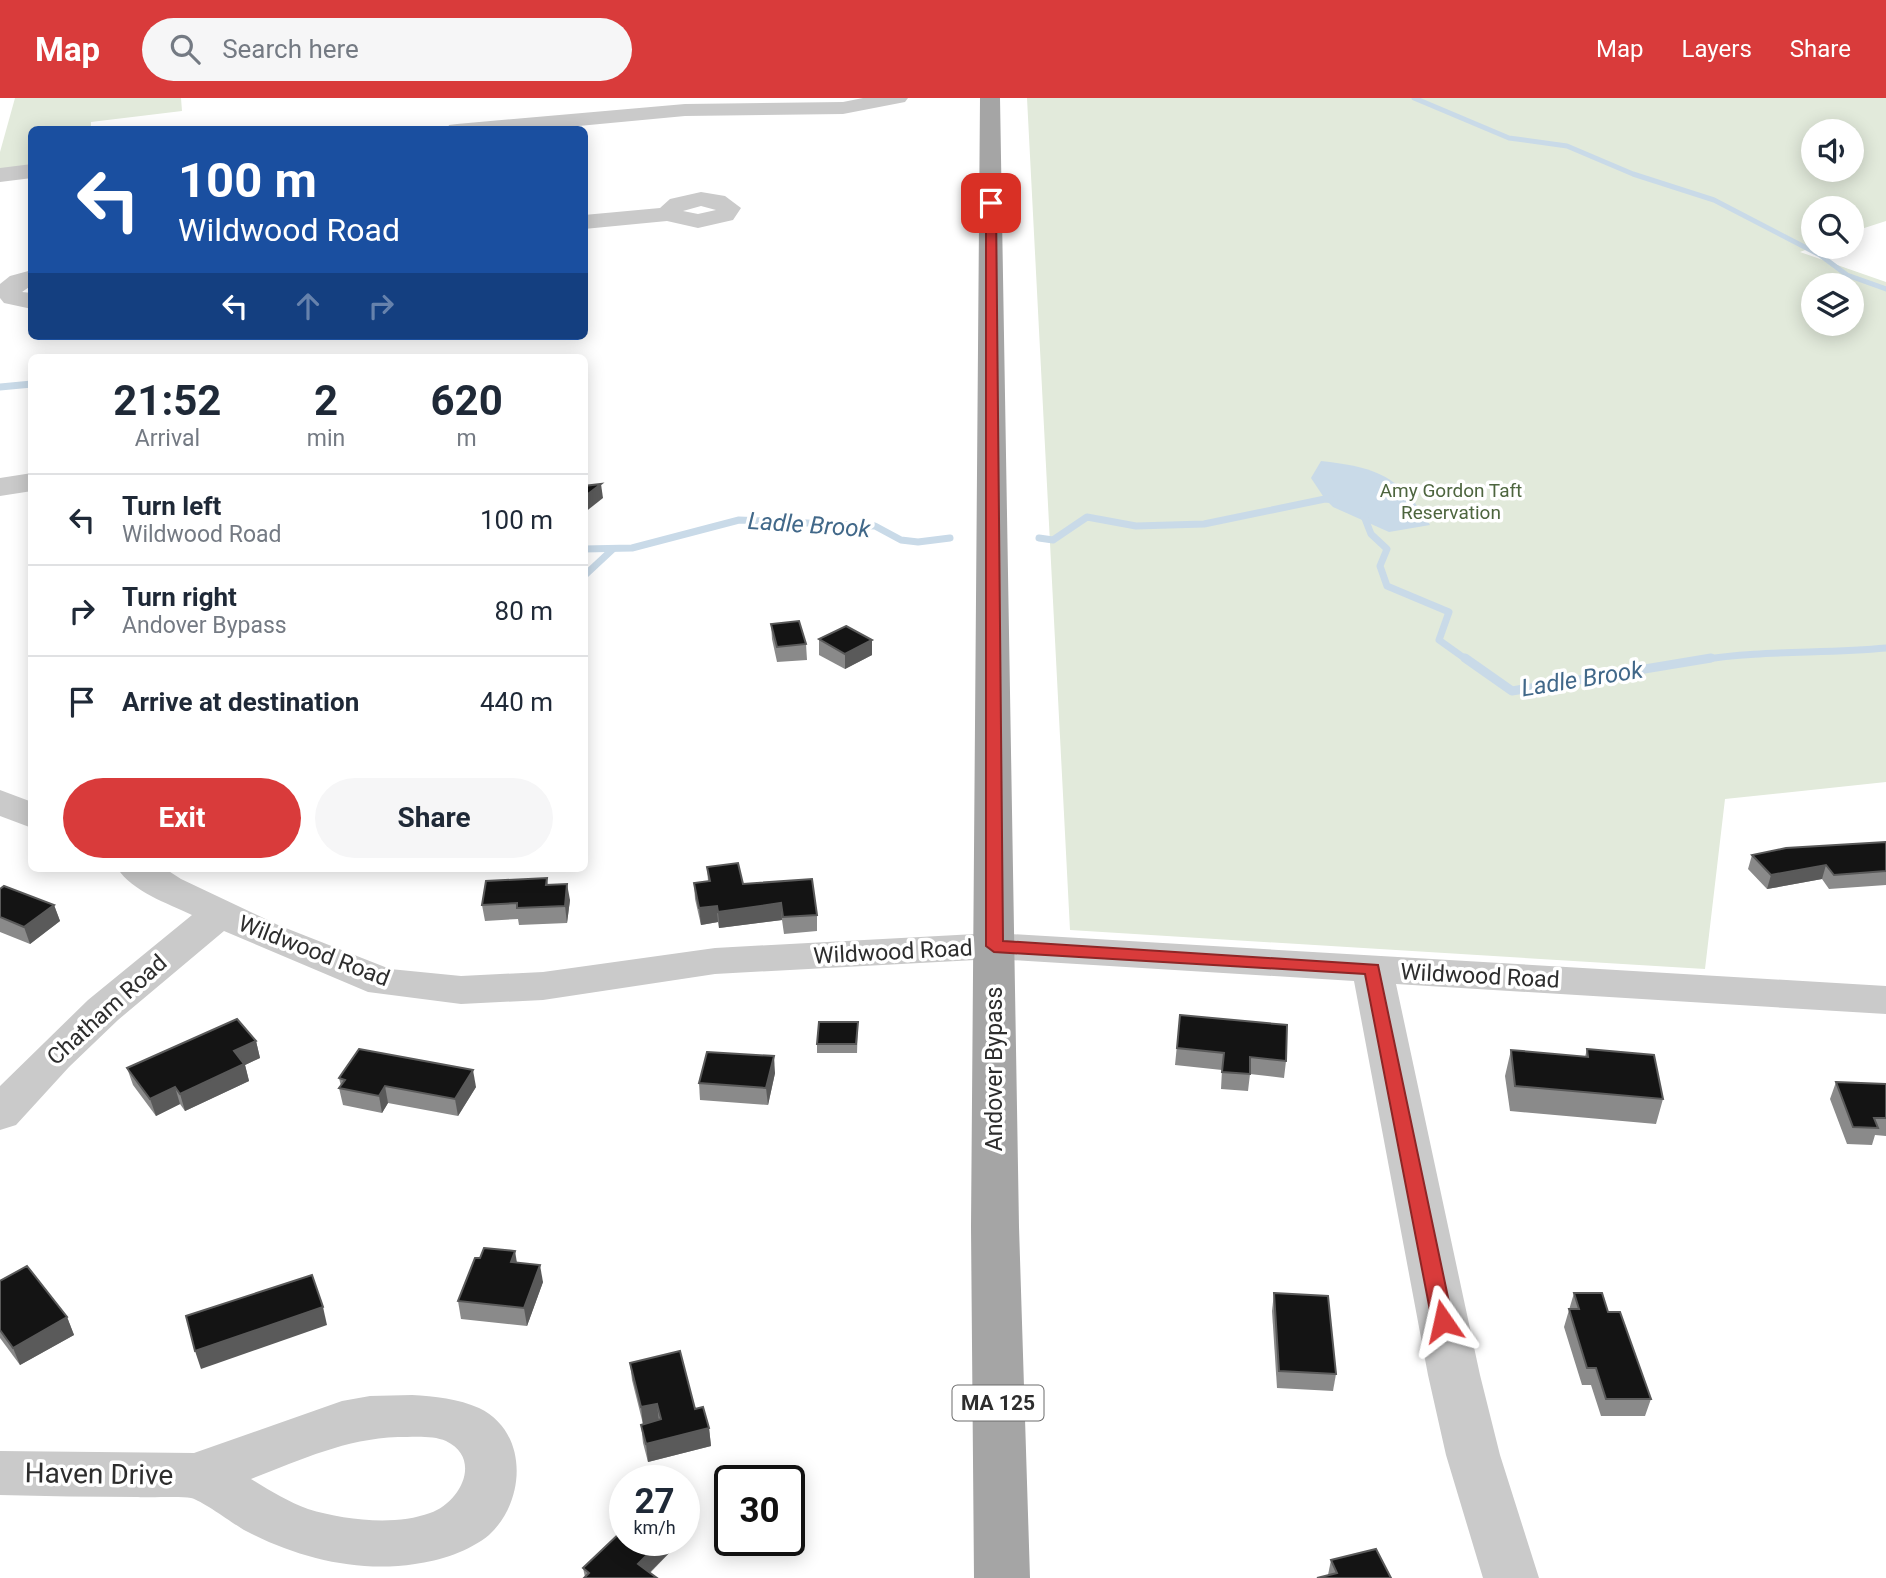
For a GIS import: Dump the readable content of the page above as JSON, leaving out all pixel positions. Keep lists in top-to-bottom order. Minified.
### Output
{"streets":{"main road":["Andover Bypass","MA 125"],"street":["Wildwood Road","Chatham Road","Haven Drive"]},"crossings":[["Wildwood Road","Chatham Road"],["Wildwood Road","Andover Bypass"]],"water":["Ladle Brook"],"parks":["Amy Gordon Taft Reservation"],"page":{"header":"Map","search":"Search here","nav":["Map","Layers","Share"],"turn":["100 m","Wildwood Road"],"eta":["21:52","Arrival","2","min","620","m"],"list":[{"name":"Turn left","note":"Wildwood Road","value":"100 m"},{"name":"Turn right","note":"Andover Bypass","value":"80 m"},{"name":"Arrive at destination","value":"440 m"}],"buttons":["Exit","Share"],"speed":"27 km/h","limit":"30"}}
